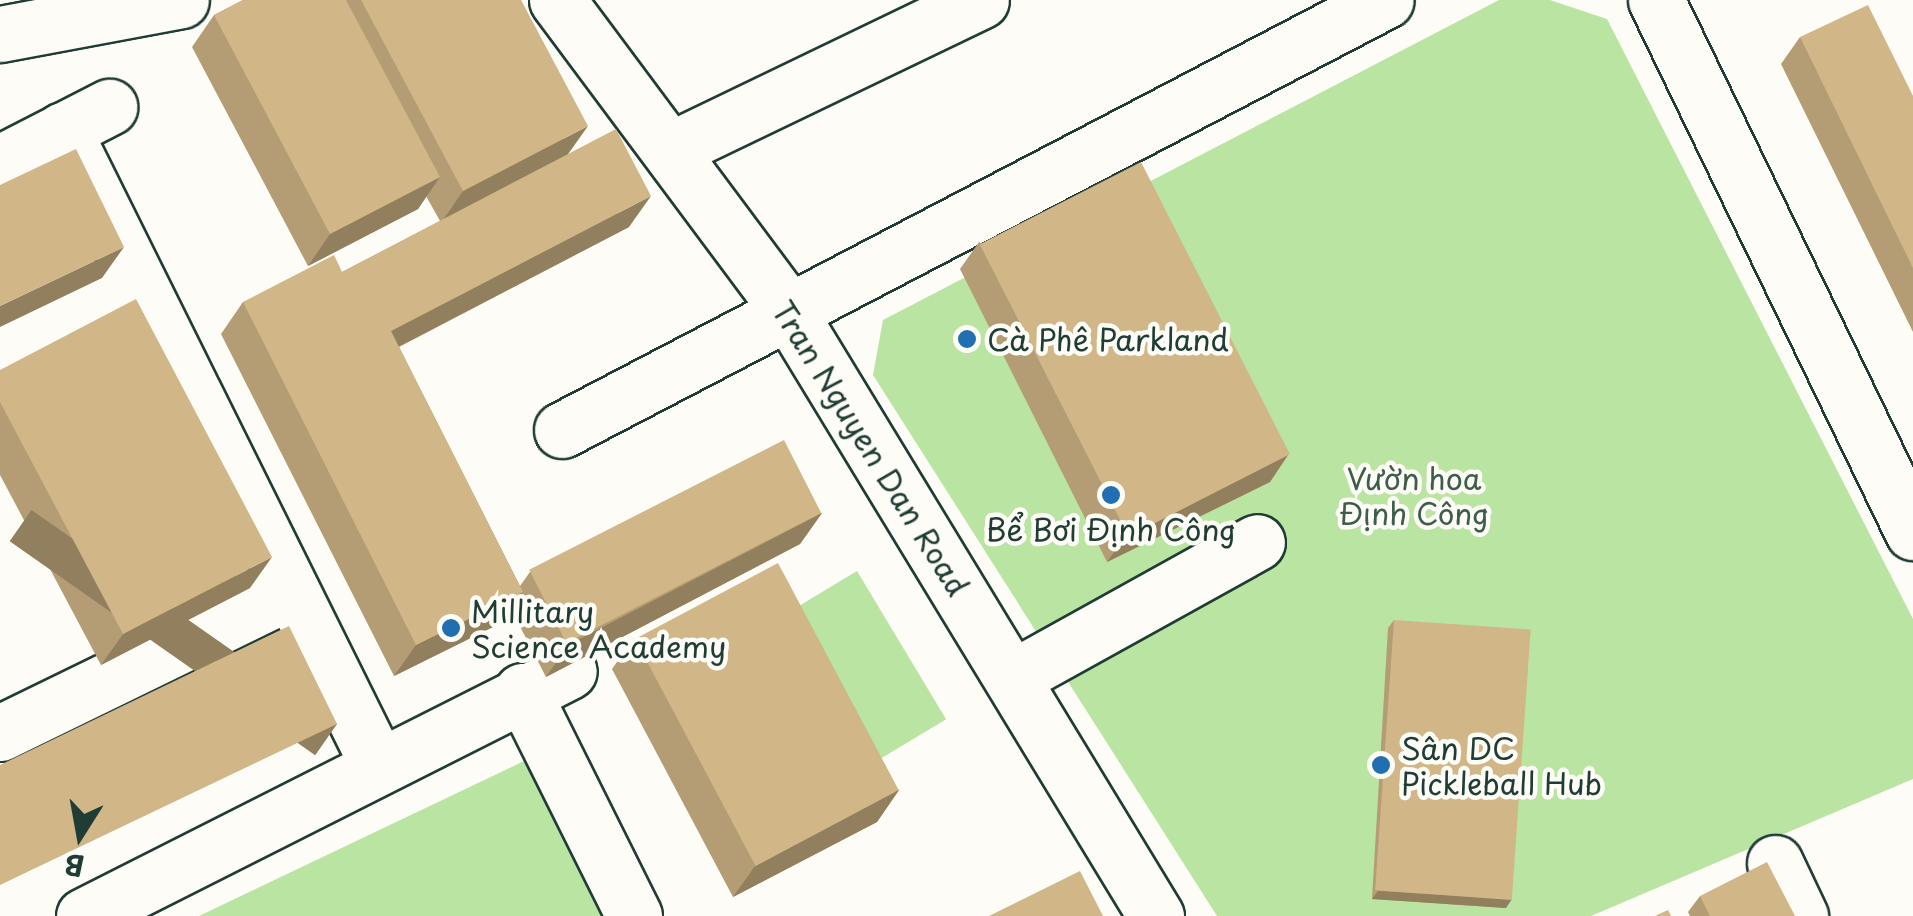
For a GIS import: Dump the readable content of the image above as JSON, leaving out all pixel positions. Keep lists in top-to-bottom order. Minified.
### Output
{"streets":{"street":["Tran Nguyen Dan Road"]},"parks":["Vườn hoa Định Công"],"places":["Cà Phê Parkland","Bể Bơi Định Công","Millitary Science Academy","Sân DC Pickleball Hub"],"north":"bottom"}
